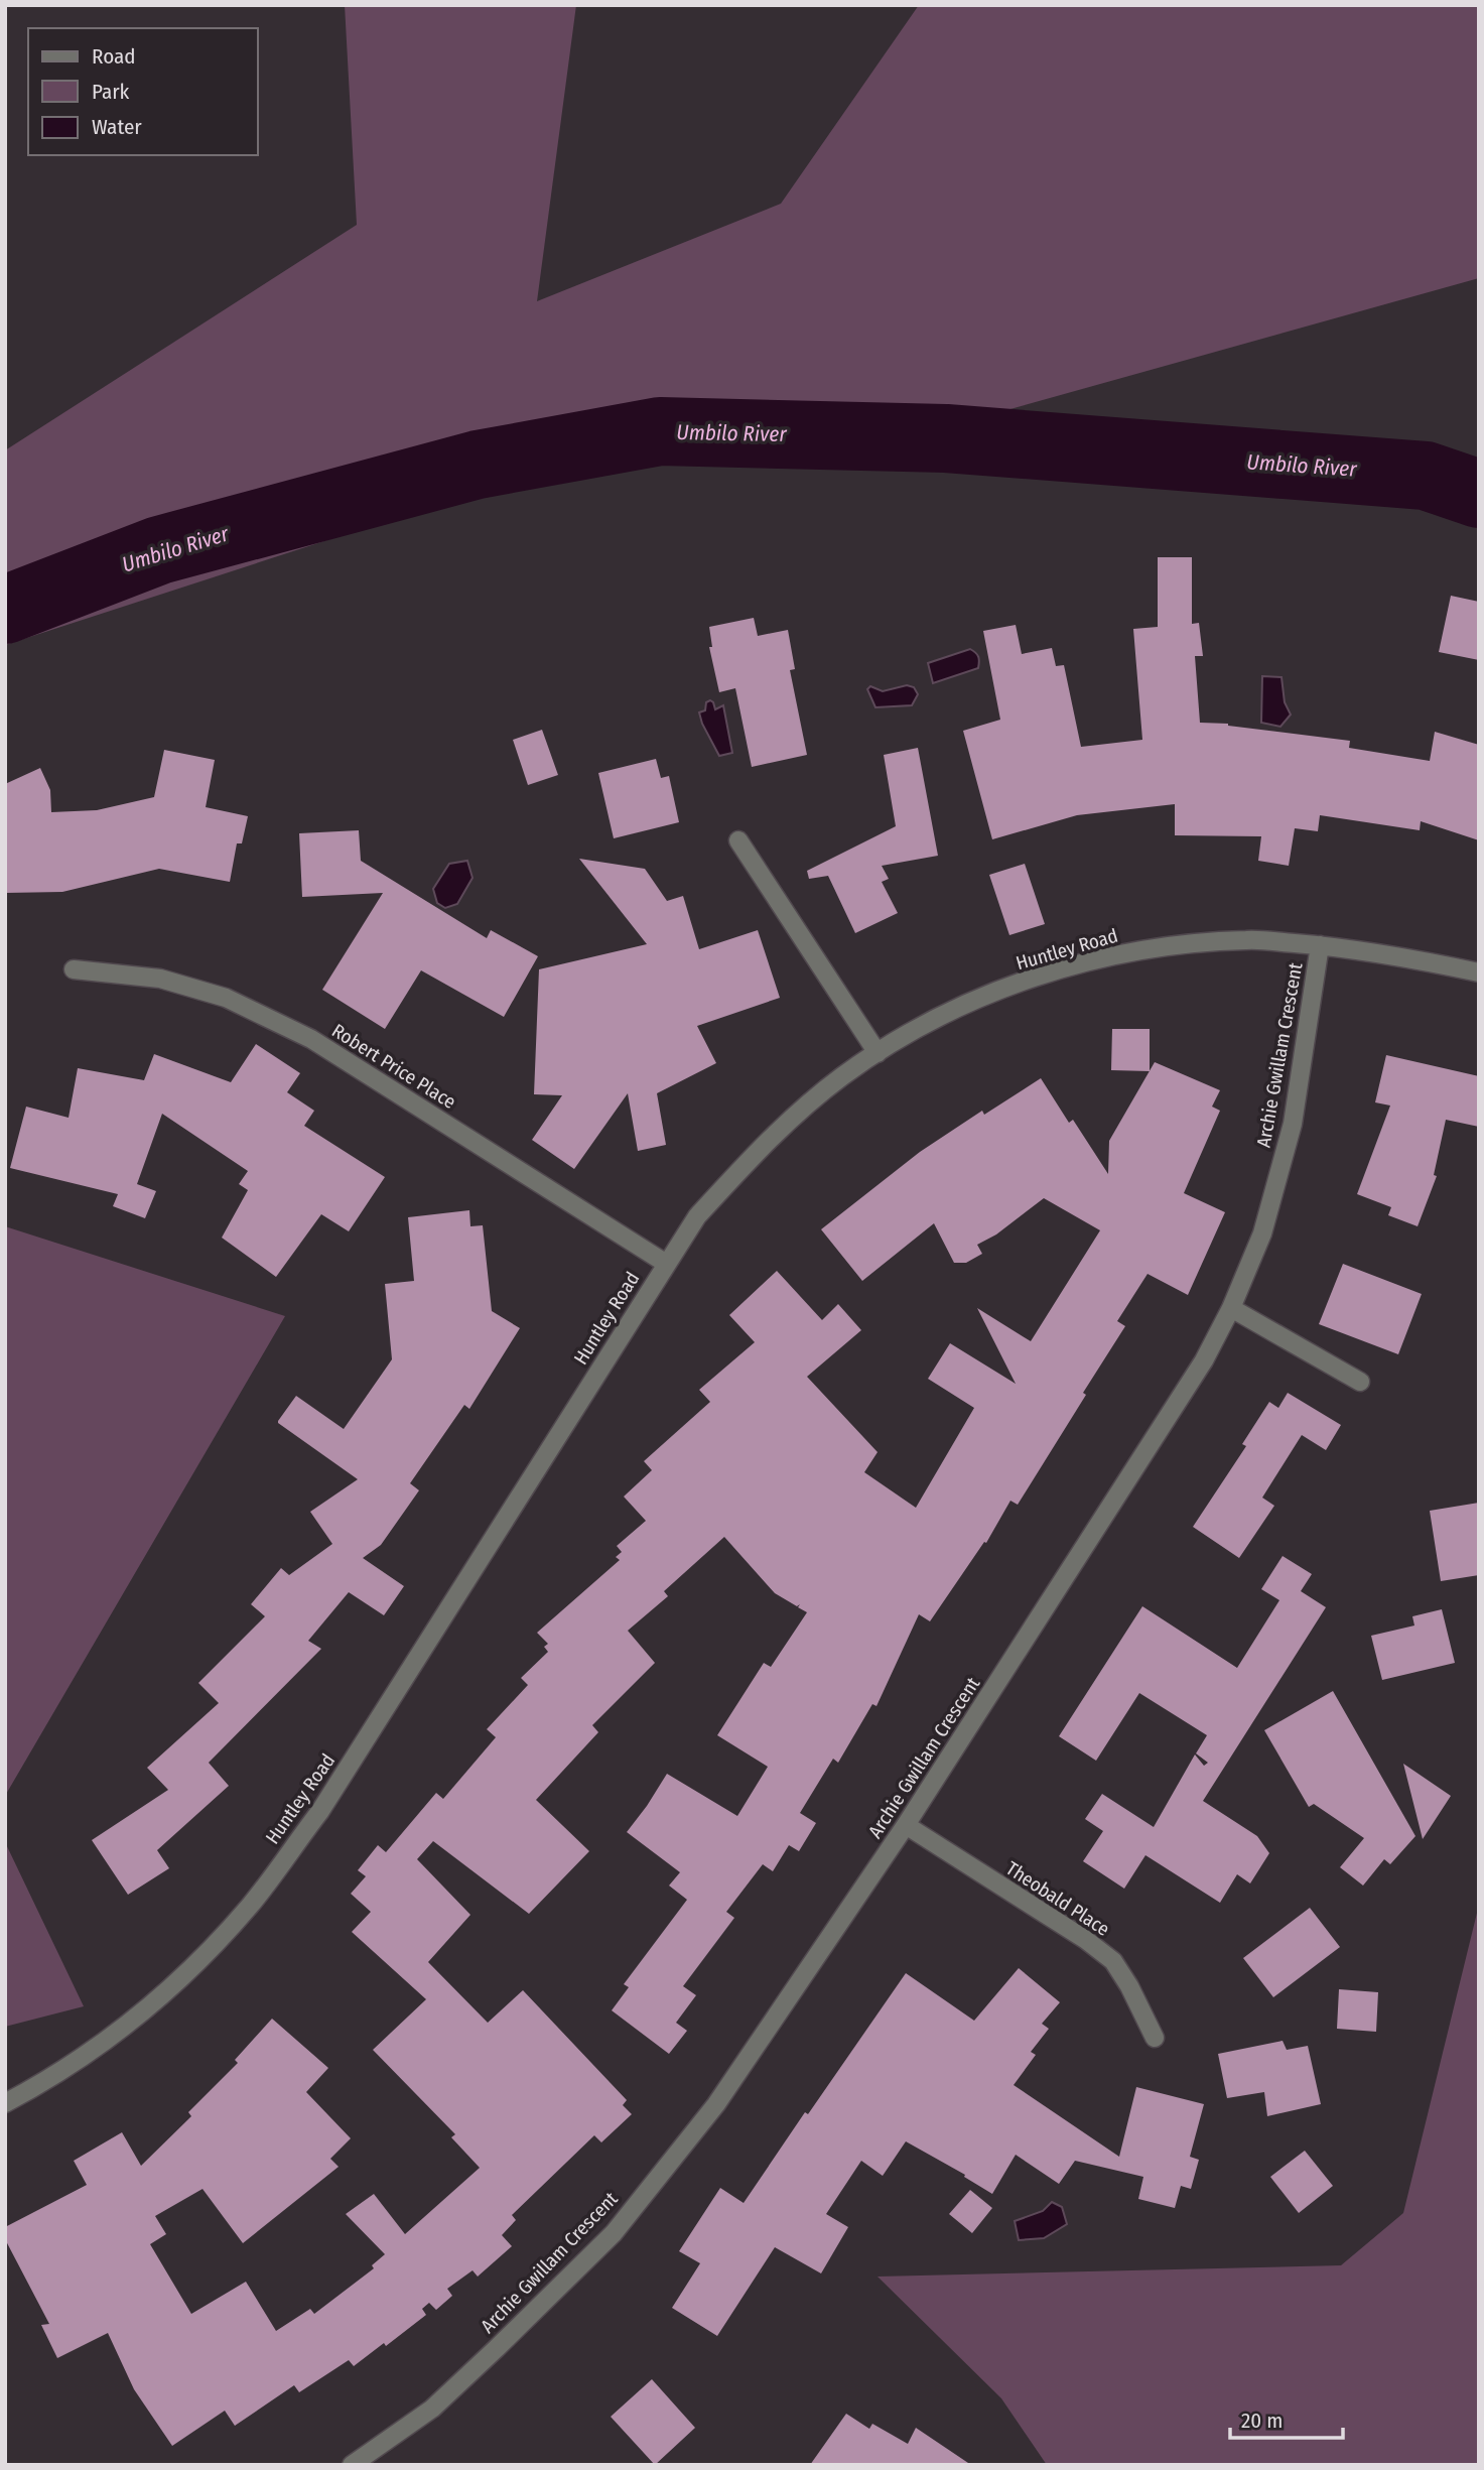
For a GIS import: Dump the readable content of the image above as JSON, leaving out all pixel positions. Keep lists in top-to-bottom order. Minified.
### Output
{"streets":{"street":["Huntley Road","Archie Gwillam Crescent","Robert Price Place","Theobald Place"]},"crossings":[["Huntley Road","Archie Gwillam Crescent"],["Huntley Road","Robert Price Place"],["Archie Gwillam Crescent","Theobald Place"]],"water":["Umbilo River"],"legend":["Road","Park","Water"],"scale_bar":"20 m"}
